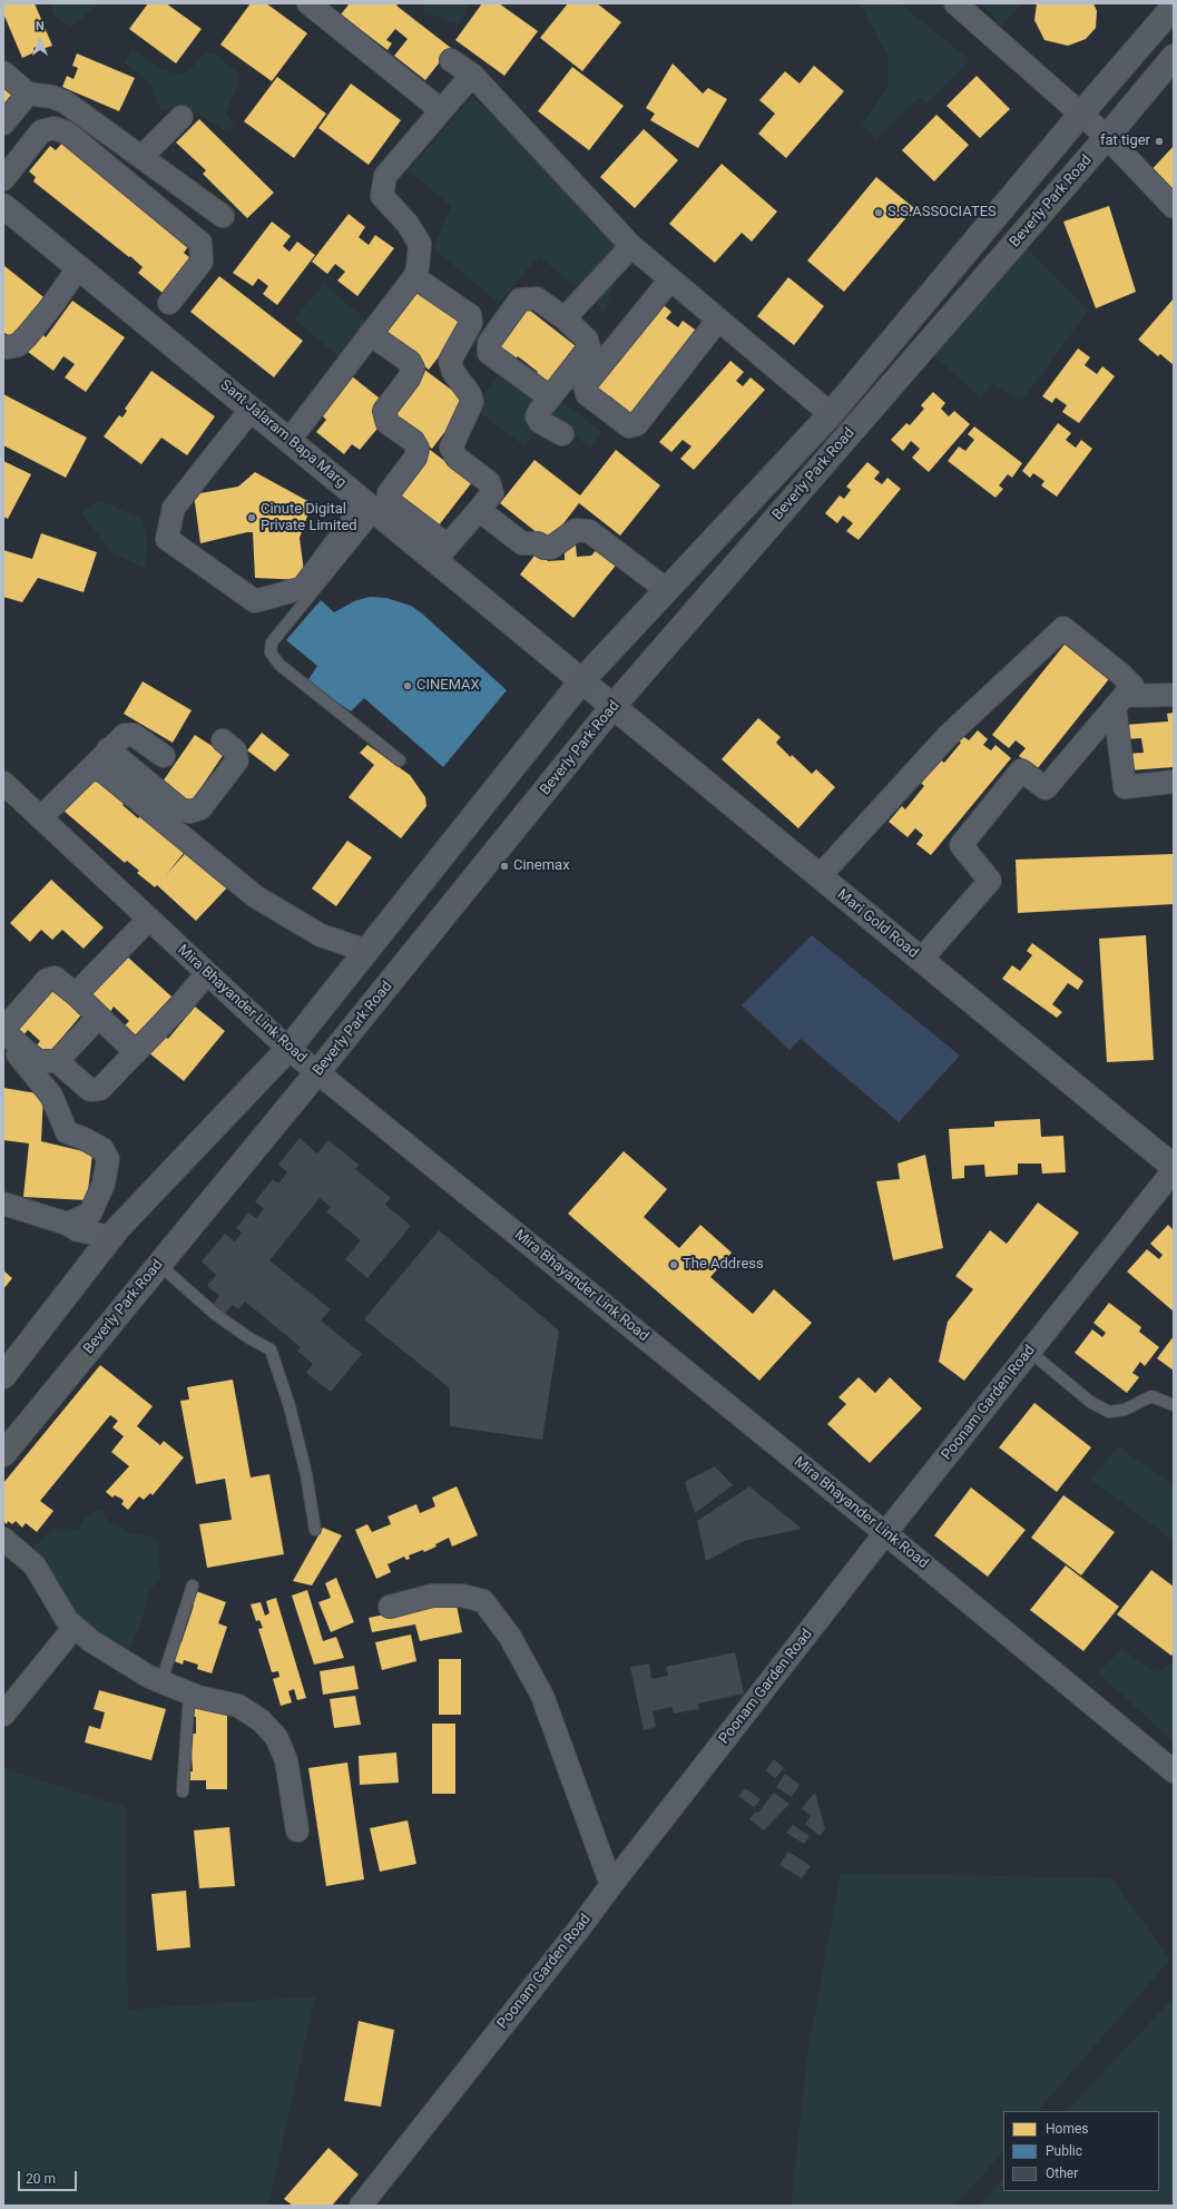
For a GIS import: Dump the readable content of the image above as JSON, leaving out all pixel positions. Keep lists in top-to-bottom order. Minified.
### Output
{"streets":{"main road":["Beverly Park Road"],"street":["Sant Jalaram Bapa Marg","Mari Gold Road","Mira Bhayander Link Road","Poonam Garden Road"]},"crossings":[["Beverly Park Road","Sant Jalaram Bapa Marg"],["Beverly Park Road","Mari Gold Road"],["Beverly Park Road","Mira Bhayander Link Road"],["Sant Jalaram Bapa Marg","Mari Gold Road"],["Mari Gold Road","Poonam Garden Road"],["Mira Bhayander Link Road","Poonam Garden Road"]],"places":["fat tiger","S.S.ASSOCIATES","Cinute Digital Private Limited","CINEMAX","Cinemax","The Address"],"legend":["Homes","Public","Other"],"scale_bar":"20 m","north":"top"}
